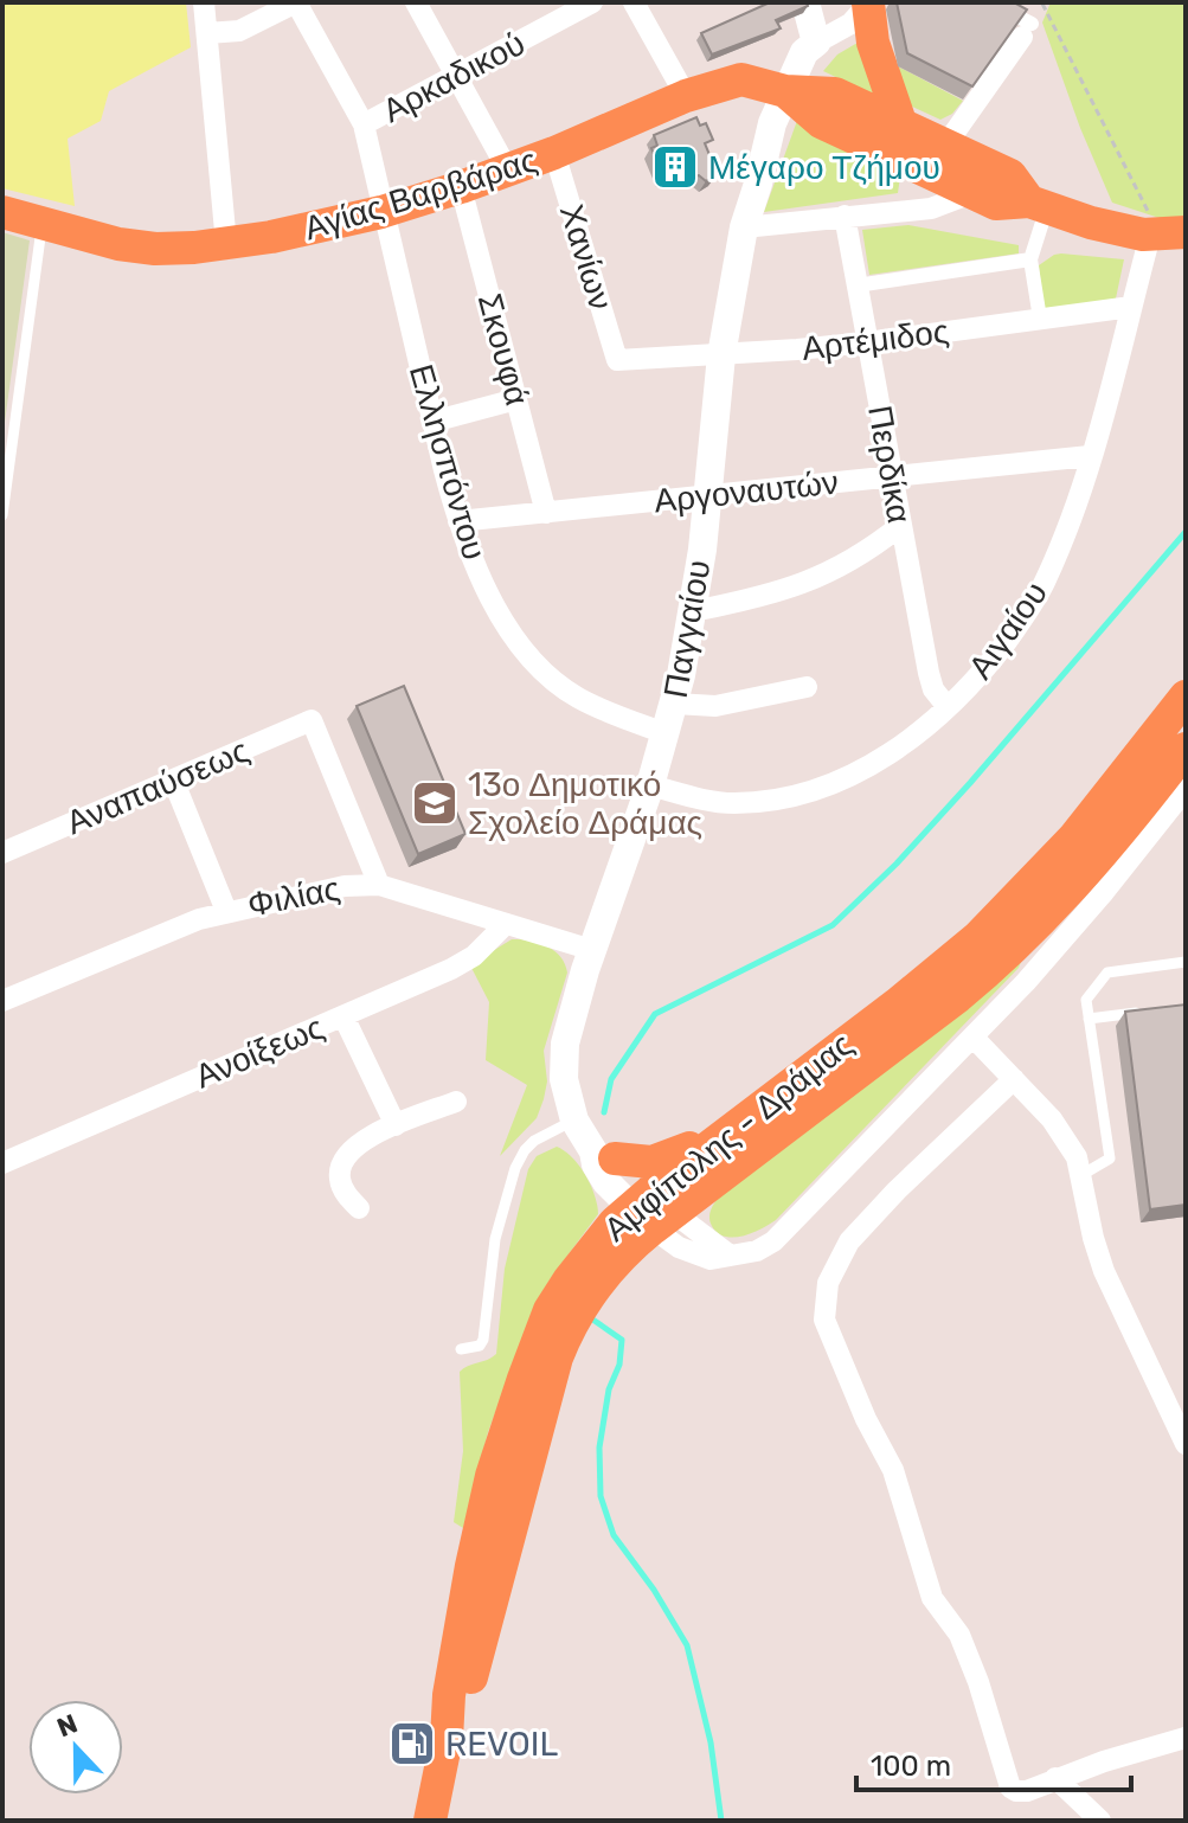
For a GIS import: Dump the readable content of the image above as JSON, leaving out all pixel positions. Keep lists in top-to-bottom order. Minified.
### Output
{"streets":{"main road":["Αγίας Βαρβάρας","Παγγαίου","Αμφίπολης - Δράμας"],"street":["Αρκαδικού","Χανίων","Αρτέμιδος","Σκουφά","Ελλησπόντου","Περδίκα","Αργοναυτών","Αιγαίου","Αναπαύσεως","Φιλίας","Ανοίξεως"]},"crossings":[["Αρκαδικού","Ελλησπόντου"],["Αγίας Βαρβάρας","Χανίων"],["Αγίας Βαρβάρας","Σκουφά"],["Αγίας Βαρβάρας","Ελλησπόντου"],["Αγίας Βαρβάρας","Παγγαίου"],["Χανίων","Αρτέμιδος"],["Αρτέμιδος","Περδίκα"],["Αρτέμιδος","Παγγαίου"],["Αρτέμιδος","Αιγαίου"],["Σκουφά","Αργοναυτών"],["Ελλησπόντου","Αργοναυτών"],["Ελλησπόντου","Παγγαίου"],["Περδίκα","Αργοναυτών"],["Περδίκα","Αιγαίου"],["Αργοναυτών","Παγγαίου"],["Αργοναυτών","Αιγαίου"],["Παγγαίου","Αιγαίου"],["Παγγαίου","Φιλίας"],["Αναπαύσεως","Φιλίας"],["Φιλίας","Ανοίξεως"]],"places":{"building":["Μέγαρο Τζήμου"],"school or university":["13ο Δημοτικό Σχολείο Δράμας"],"fuel station":["REVOIL"]},"scale_bar":"100 m","north":"top"}
